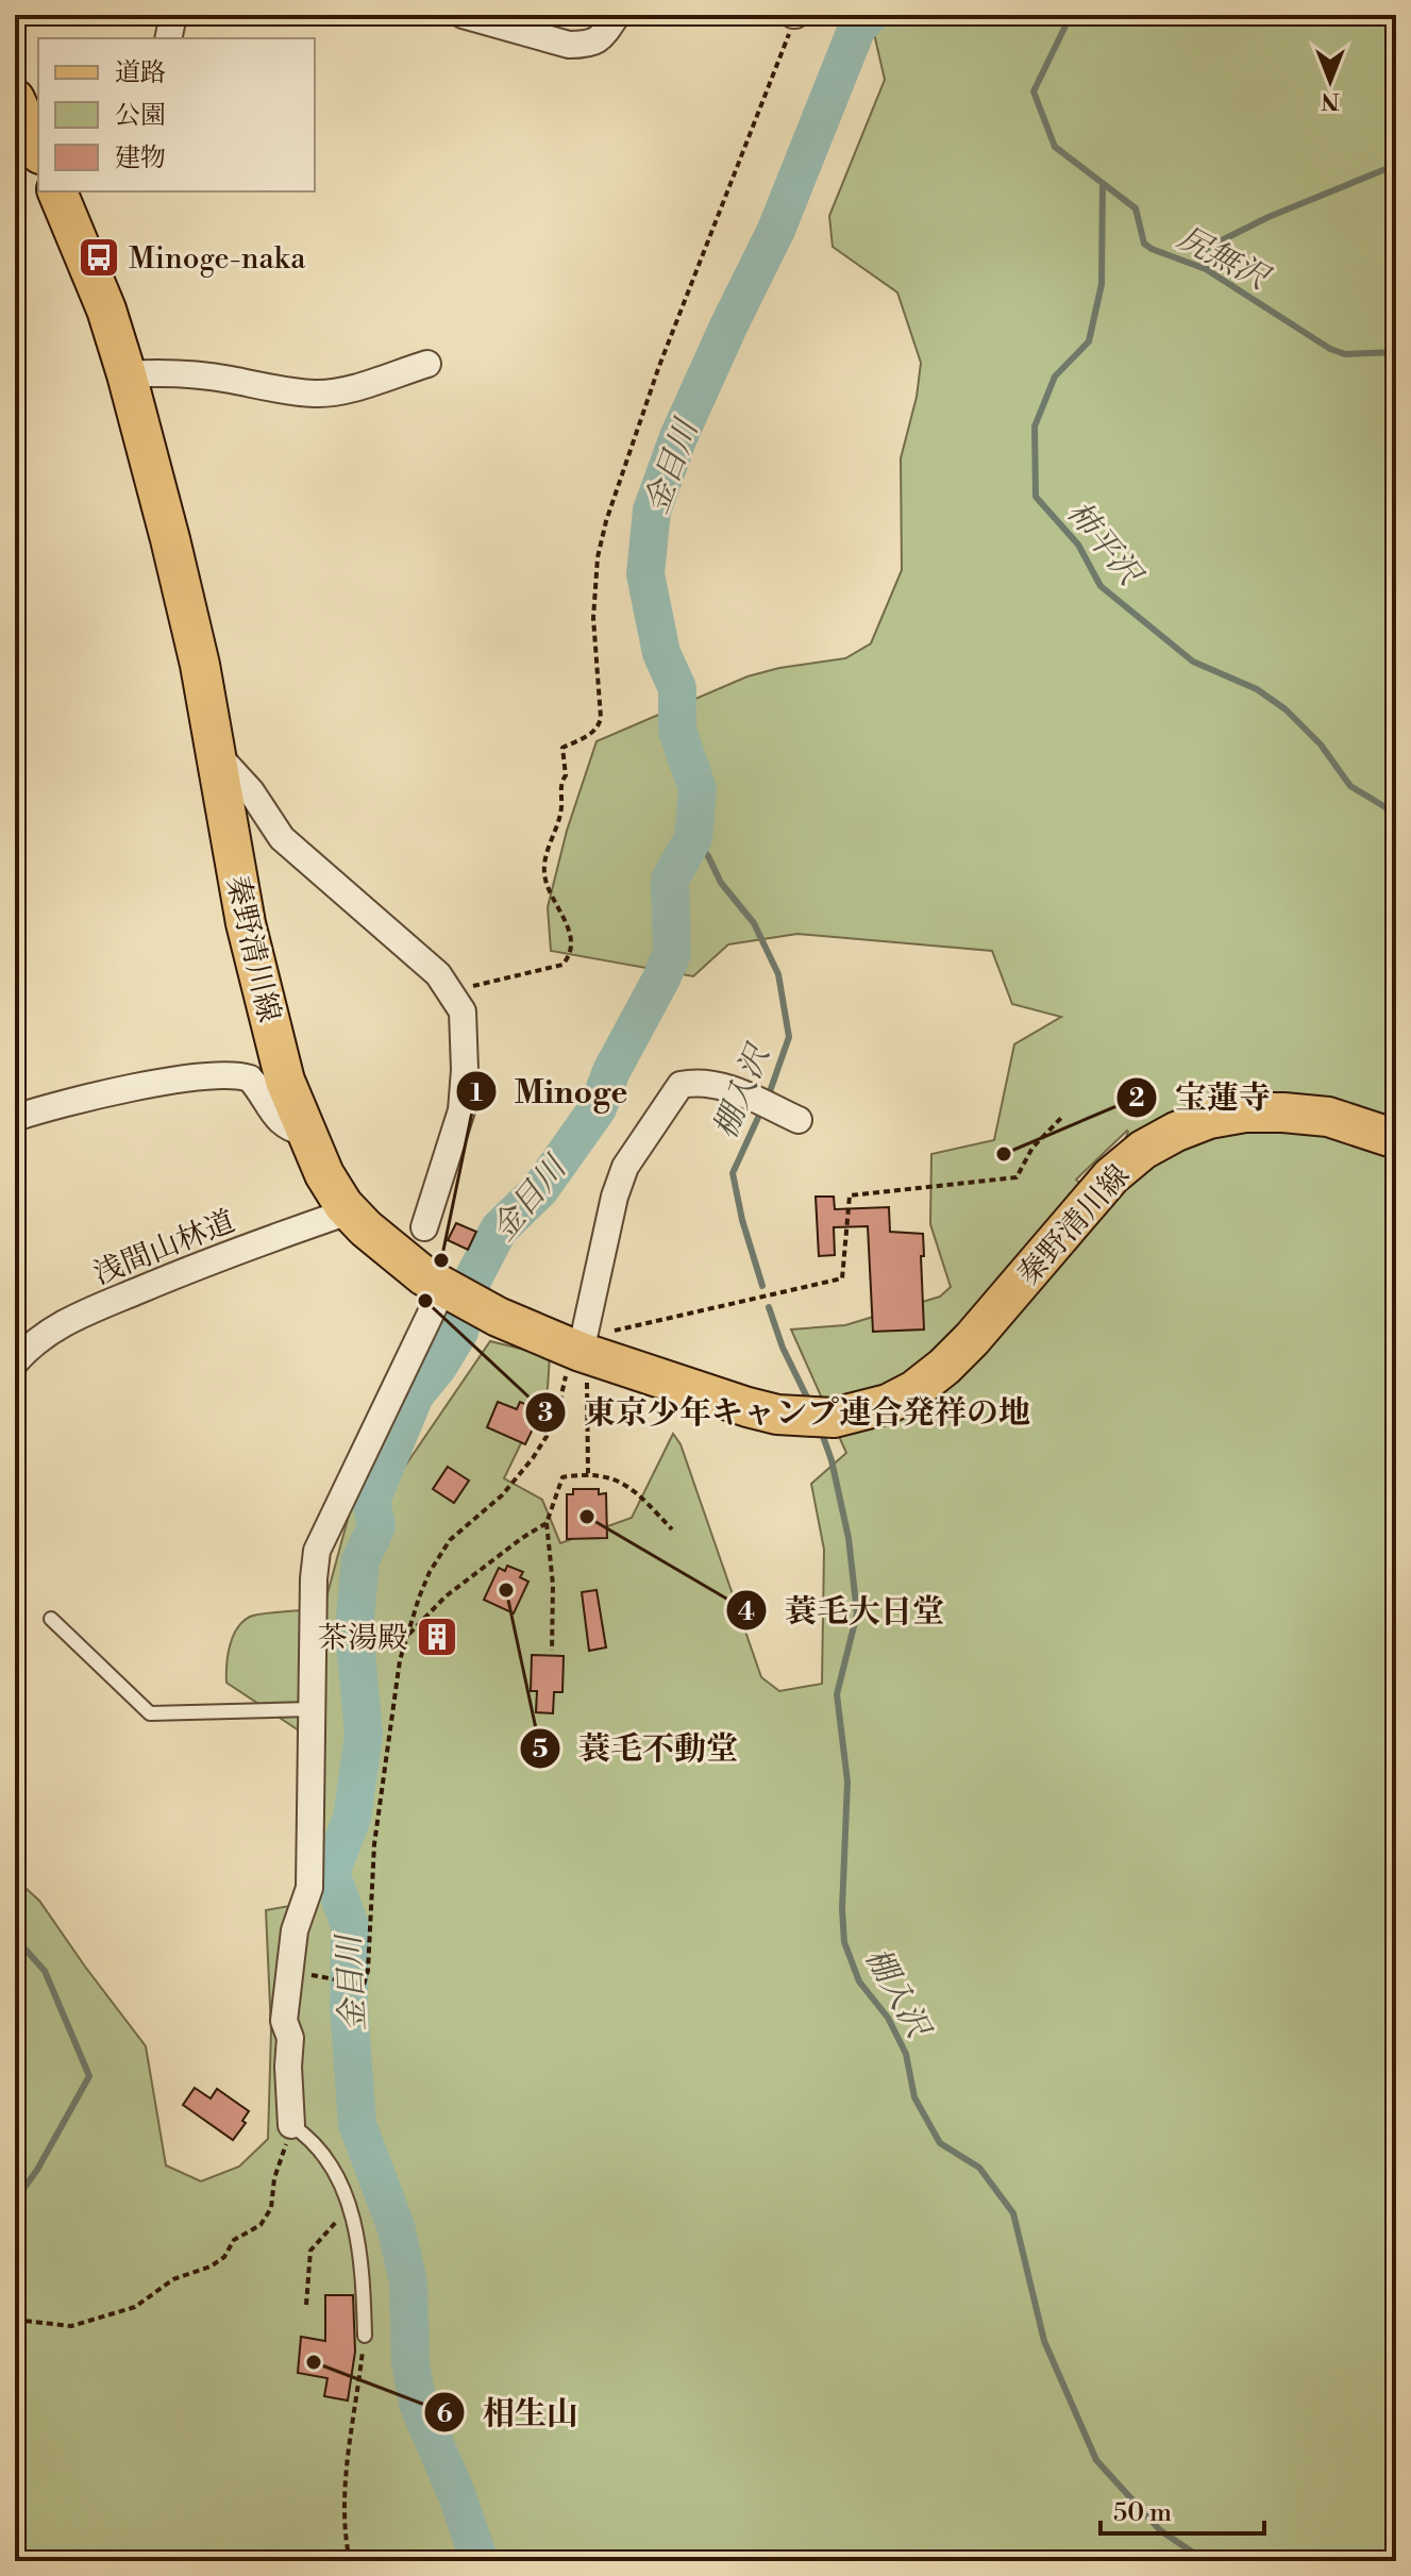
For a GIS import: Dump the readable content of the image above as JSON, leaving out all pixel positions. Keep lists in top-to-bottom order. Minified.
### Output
{"streets":{"main road":["秦野清川線"],"street":["浅間山林道"]},"crossings":[["秦野清川線","浅間山林道"]],"water":["尻無沢","金目川","柿平沢","棚入沢"],"places":{"bus stop":["Minoge-naka"],"other":["宝蓮寺","Minoge","東京少年キャンプ連合発祥の地","蓑毛大日堂","蓑毛不動堂","相生山"],"building":["茶湯殿"]},"legend":["道路","公園","建物"],"scale_bar":"50 m","north":"bottom"}
